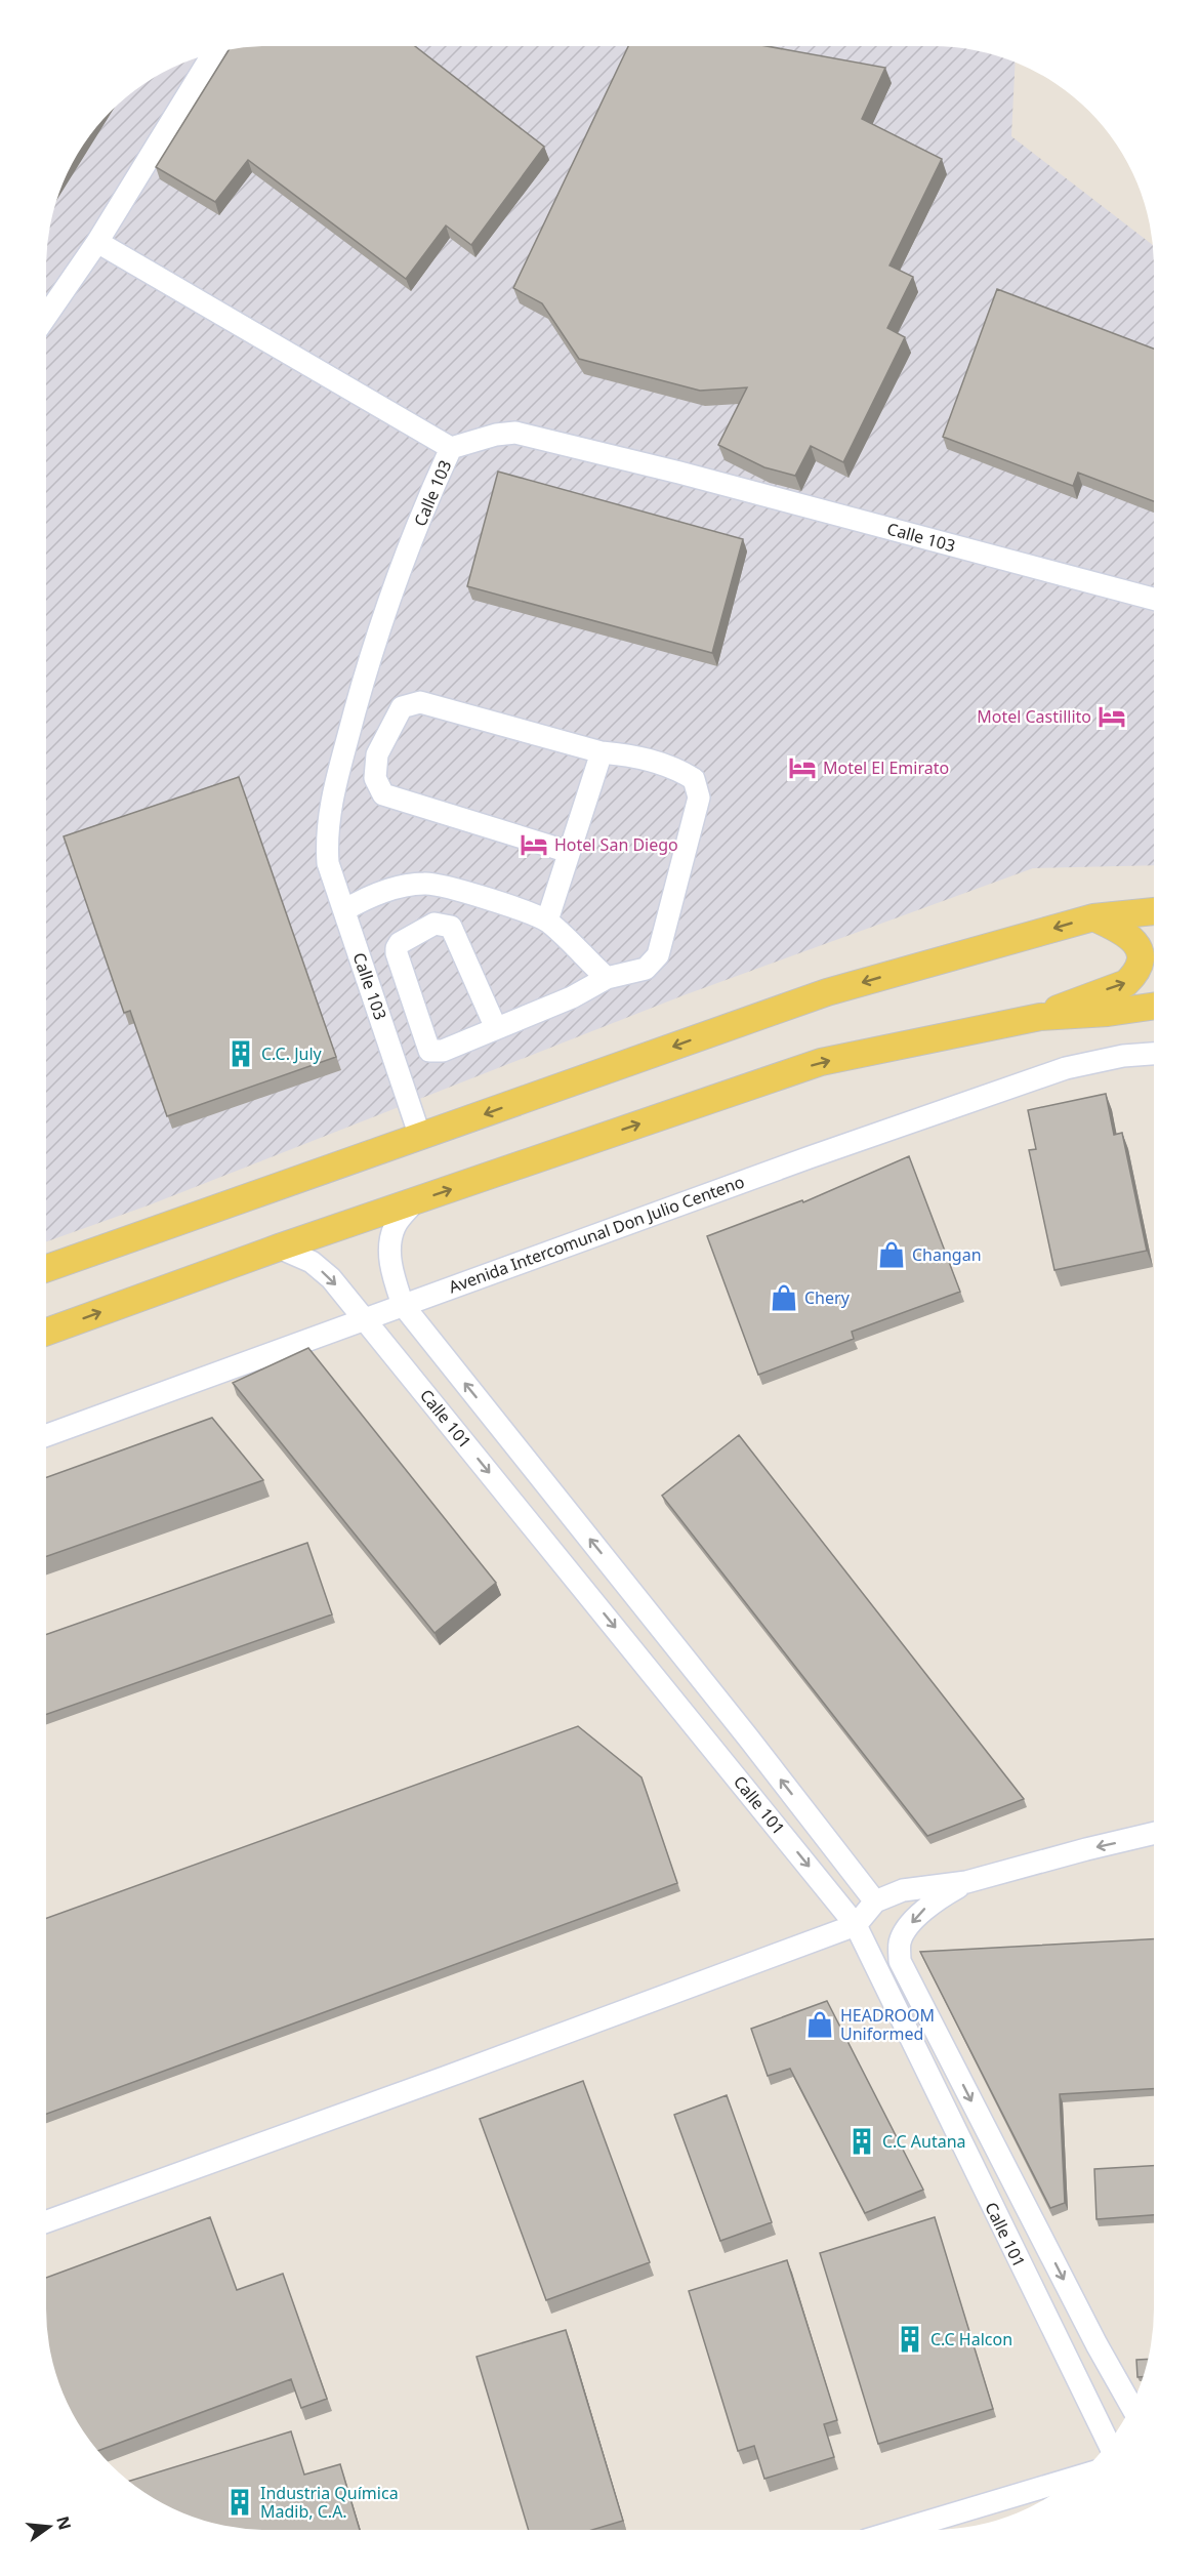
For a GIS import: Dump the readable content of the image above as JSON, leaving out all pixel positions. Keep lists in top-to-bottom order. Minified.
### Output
{"streets":{"street":["Calle 103","Avenida Intercomunal Don Julio Centeno","Calle 101"]},"crossings":[["Avenida Intercomunal Don Julio Centeno","Calle 101"]],"places":{"hotel":["Motel Castillito","Motel El Emirato","Hotel San Diego"],"building":["C.C. July","C.C Autana","C.C Halcon","Industria Química Madib, C.A."],"shop":["Changan","Chery","HEADROOM Uniformed"]},"north":"right"}
